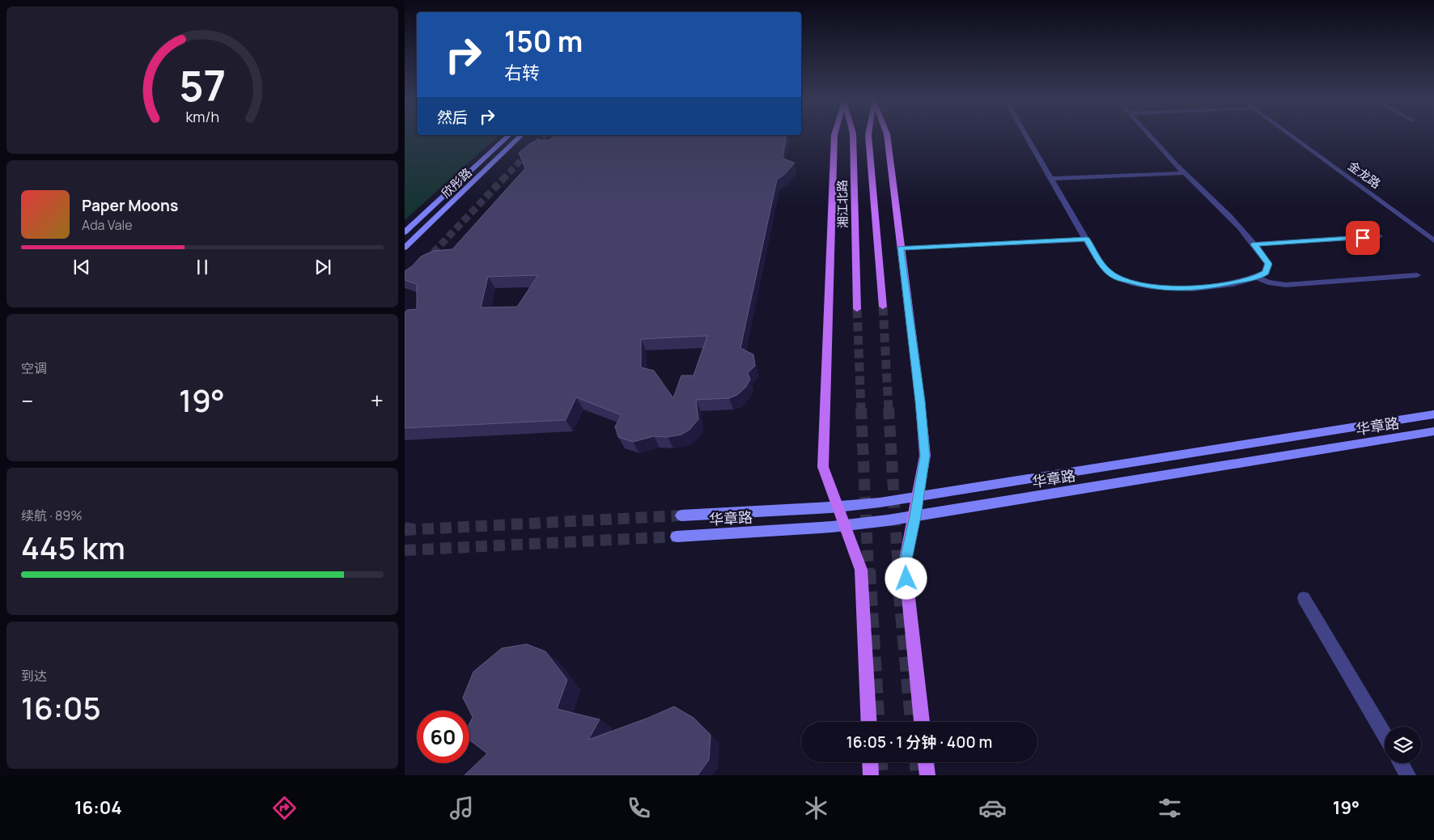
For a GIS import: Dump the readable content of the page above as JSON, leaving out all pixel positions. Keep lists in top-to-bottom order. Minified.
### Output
{"streets":{"main road":["欣彤路","湘江北路","华章路"],"street":["金龙路"]},"page":{"turn":["150 m","右转"],"then":"然后","song":["Paper Moons","Ada Vale"],"tile":["空调",["续航 · 89%","445 km"],["到达","16:05"]],"heat":["−","19°","+"],"limit":"60","trip":"16:05 · 1 分钟 · 400 m","tabs":["16:04","19°"],"gauge":["57","km/h"]}}
